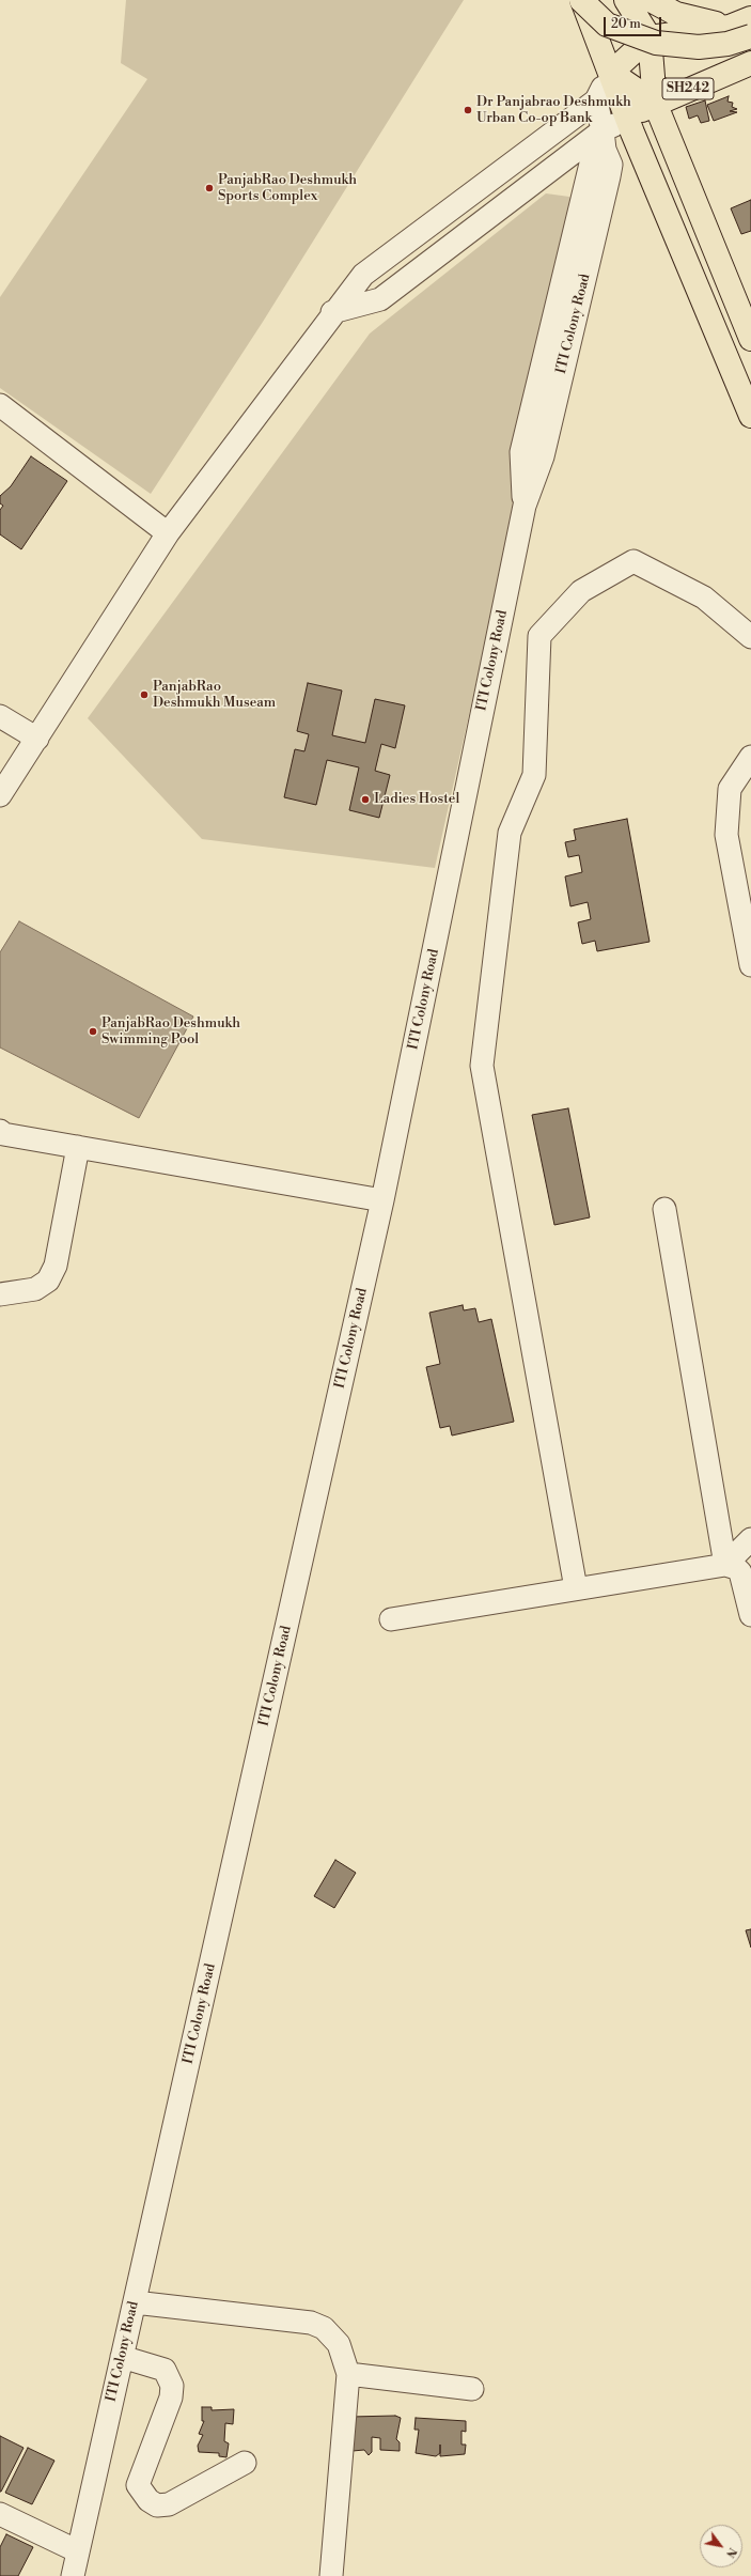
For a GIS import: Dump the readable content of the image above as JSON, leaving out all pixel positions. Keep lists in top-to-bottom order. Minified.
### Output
{"streets":{"main road":["SH242"],"street":["ITI Colony Road"]},"places":["Dr Panjabrao Deshmukh Urban Co-op Bank","PanjabRao Deshmukh Sports Complex","PanjabRao Deshmukh Museam","Ladies Hostel","PanjabRao Deshmukh Swimming Pool"],"scale_bar":"20 m","north":"bottom right"}
